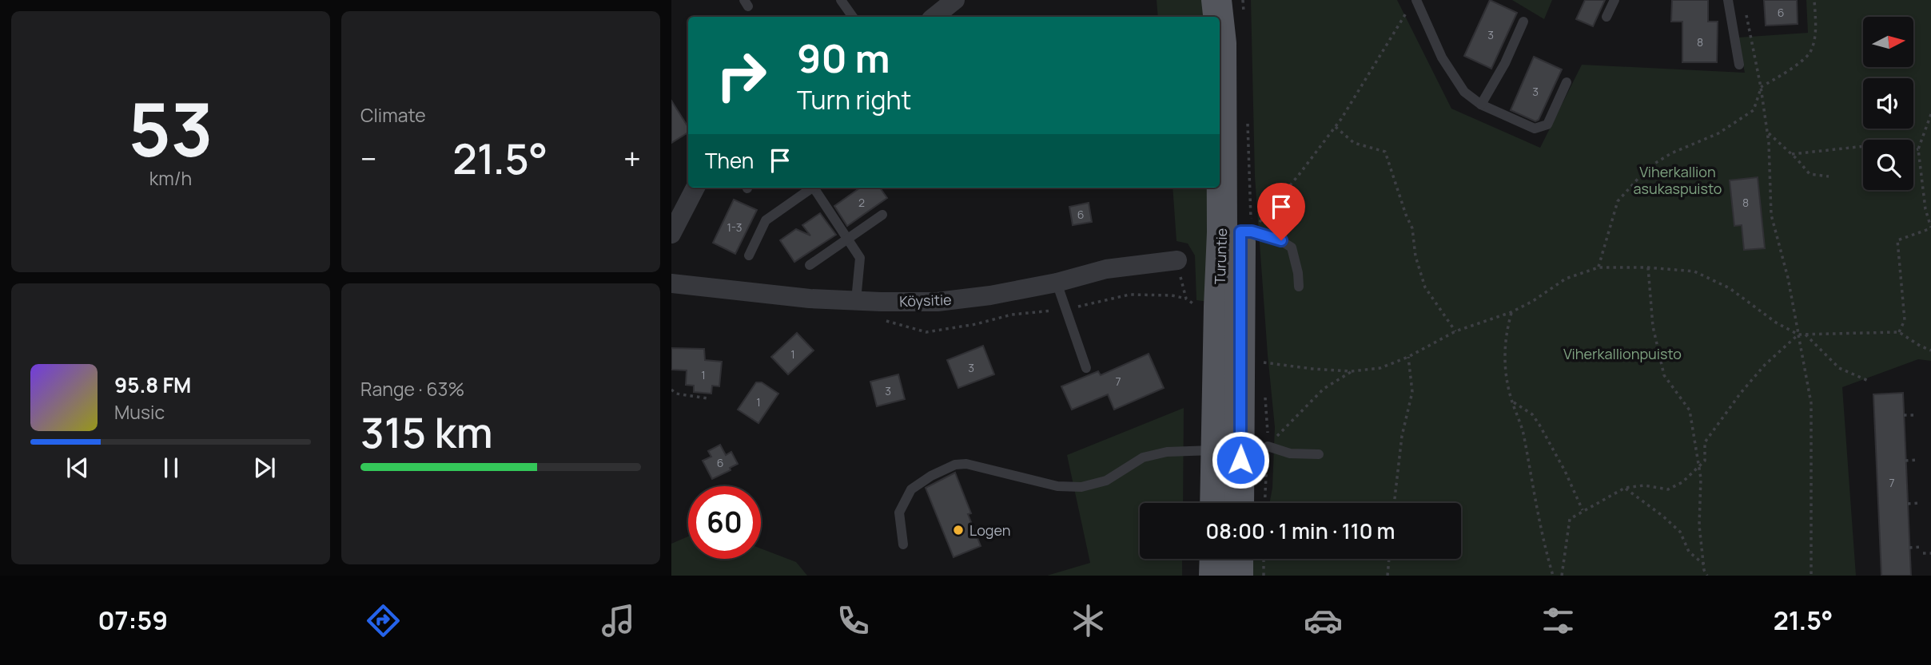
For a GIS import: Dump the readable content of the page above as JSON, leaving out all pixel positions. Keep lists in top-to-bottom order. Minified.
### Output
{"streets":{"main road":["Turuntie"],"street":["Köysitie"]},"parks":["Viherkallion asukaspuisto","Viherkallionpuisto"],"places":["Logen"],"house_numbers":["6","3","8","3","2","8","6","1-3","1","3","1","7","3","1","6","7"],"north":"right","page":{"tile":[["53","km/h"],"Climate",["Range · 63%","315 km"]],"turn":["90 m","Turn right"],"then":"Then","heat":["−","21.5°","+"],"song":["95.8 FM","Music"],"limit":"60","trip":"08:00 · 1 min · 110 m","tabs":["07:59","21.5°"]}}
